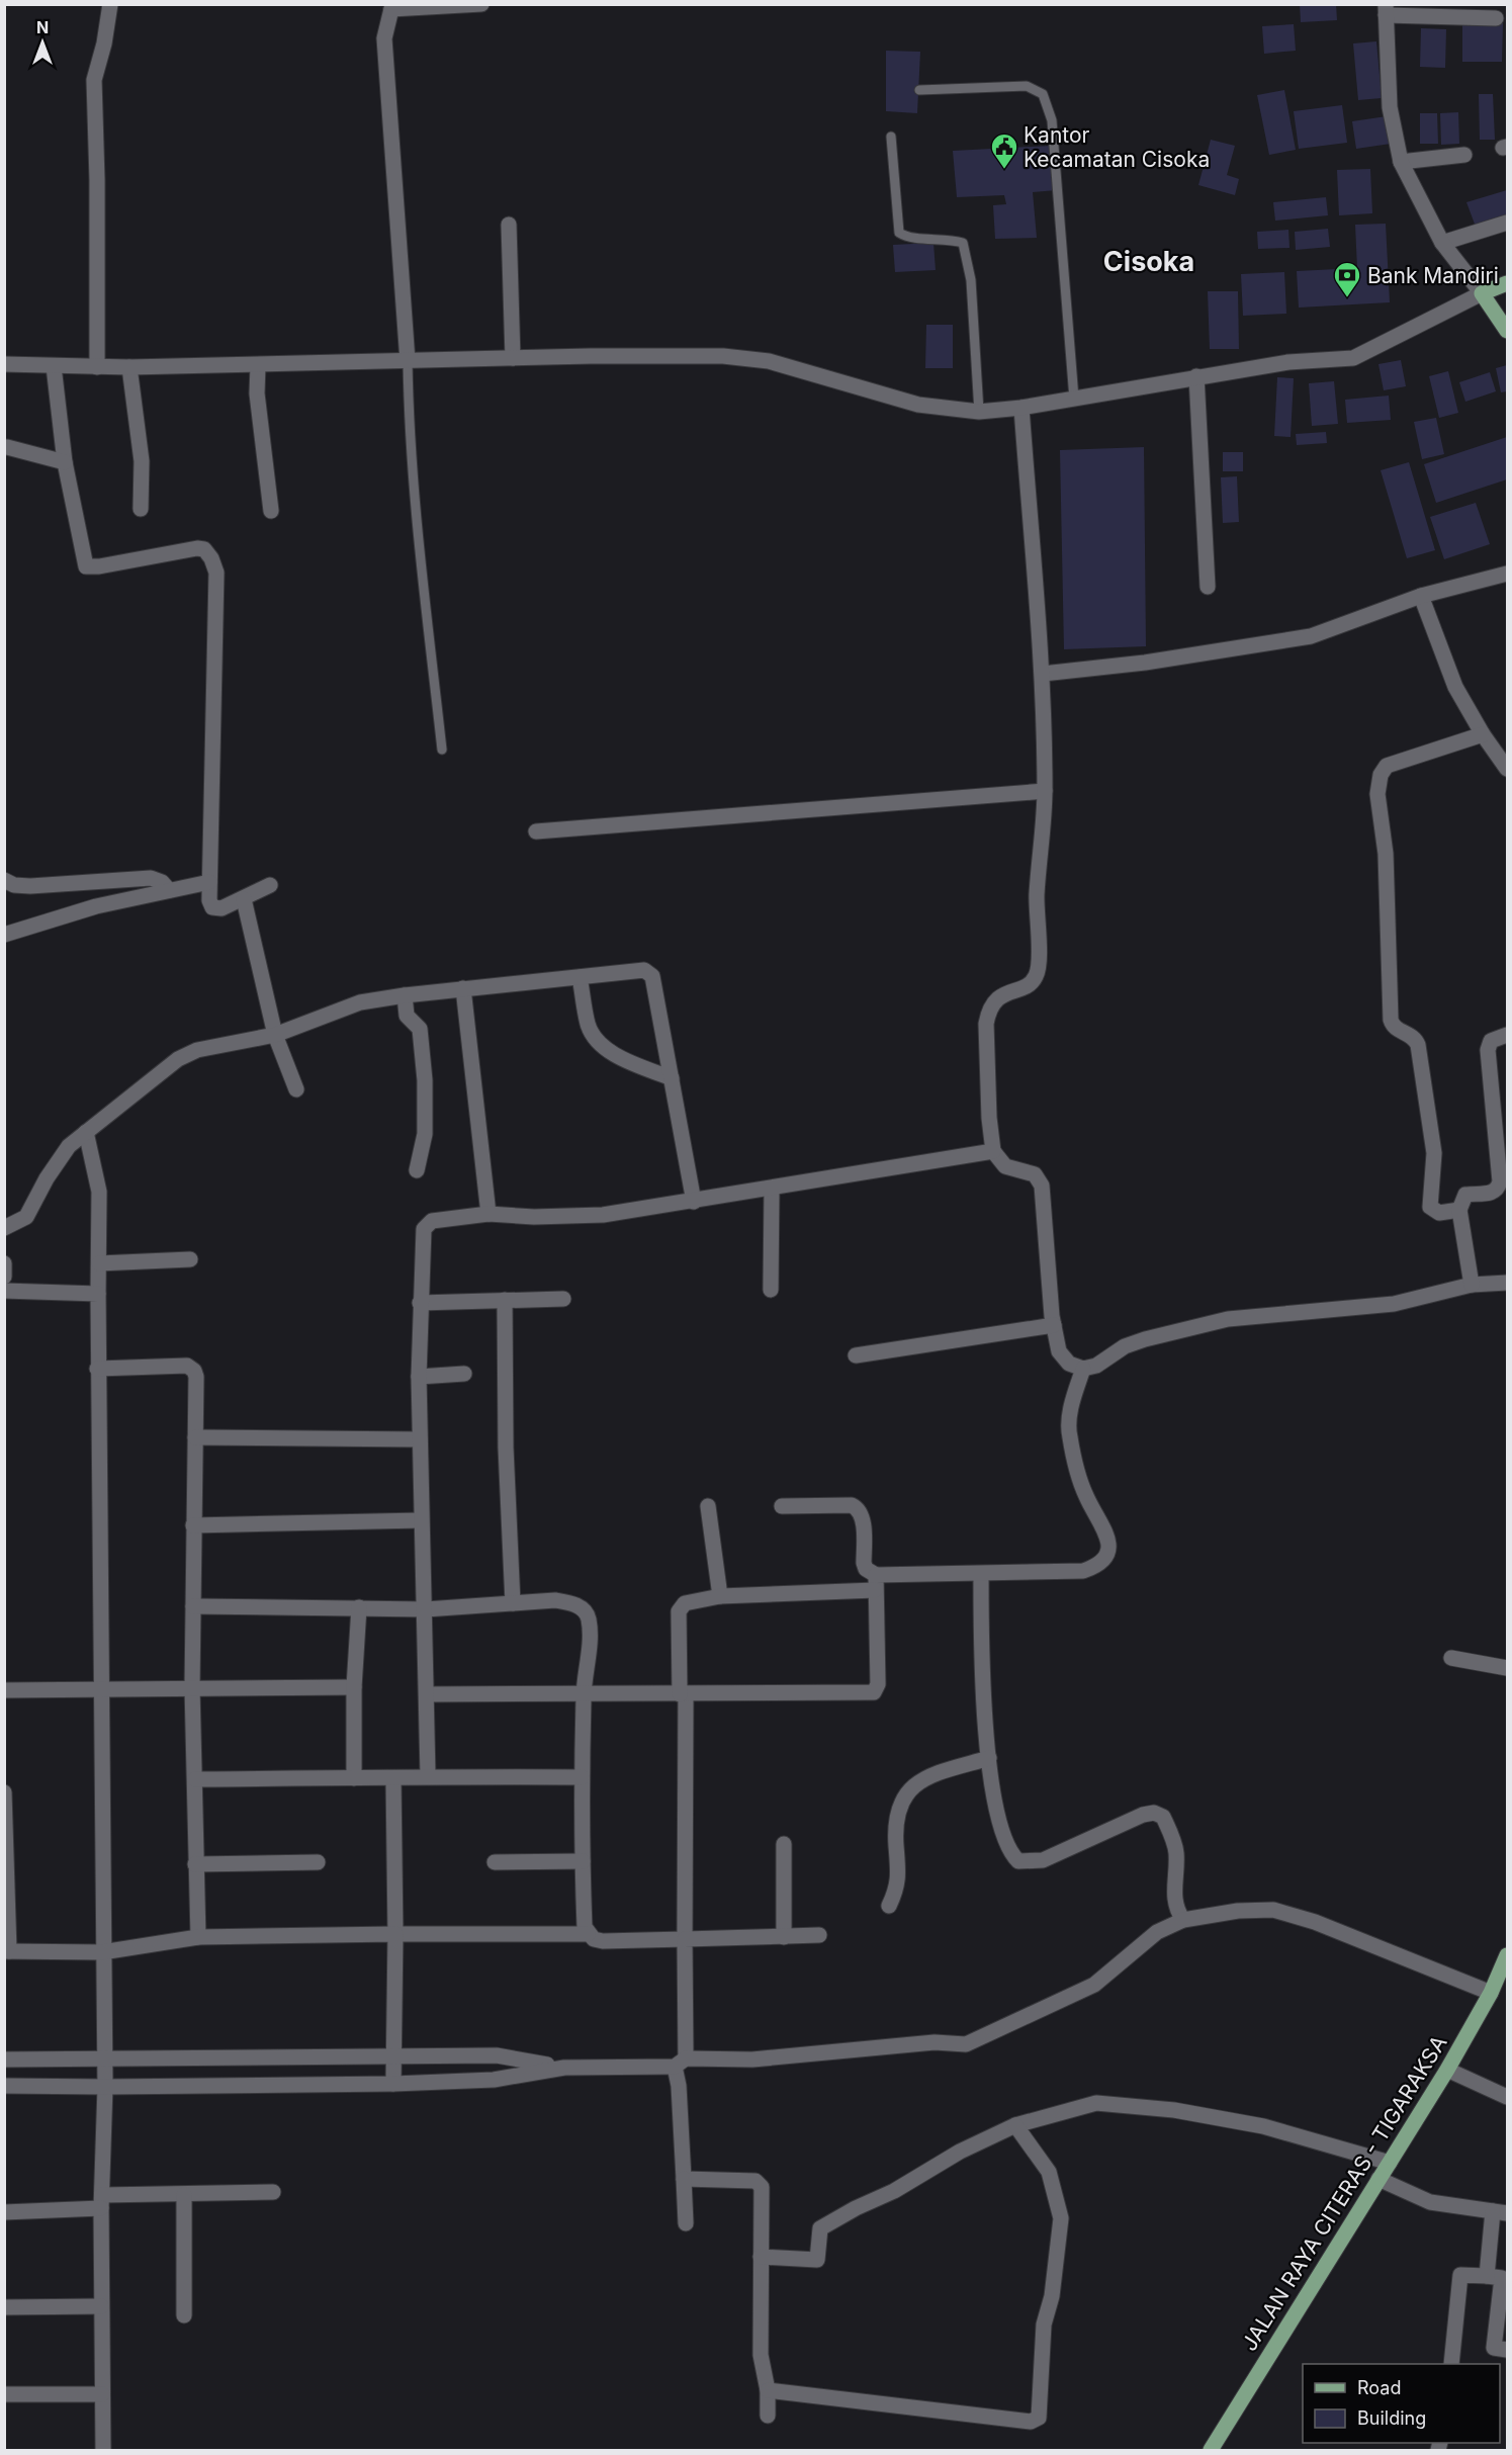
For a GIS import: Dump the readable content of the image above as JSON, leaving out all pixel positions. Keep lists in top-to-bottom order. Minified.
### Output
{"streets":{"main road":["JALAN RAYA CITERAS - TIGARAKSA"]},"districts":["Cisoka"],"places":{"public building":["Kantor Kecamatan Cisoka"],"bank":["Bank Mandiri"]},"legend":["Road","Building"],"north":"top"}
